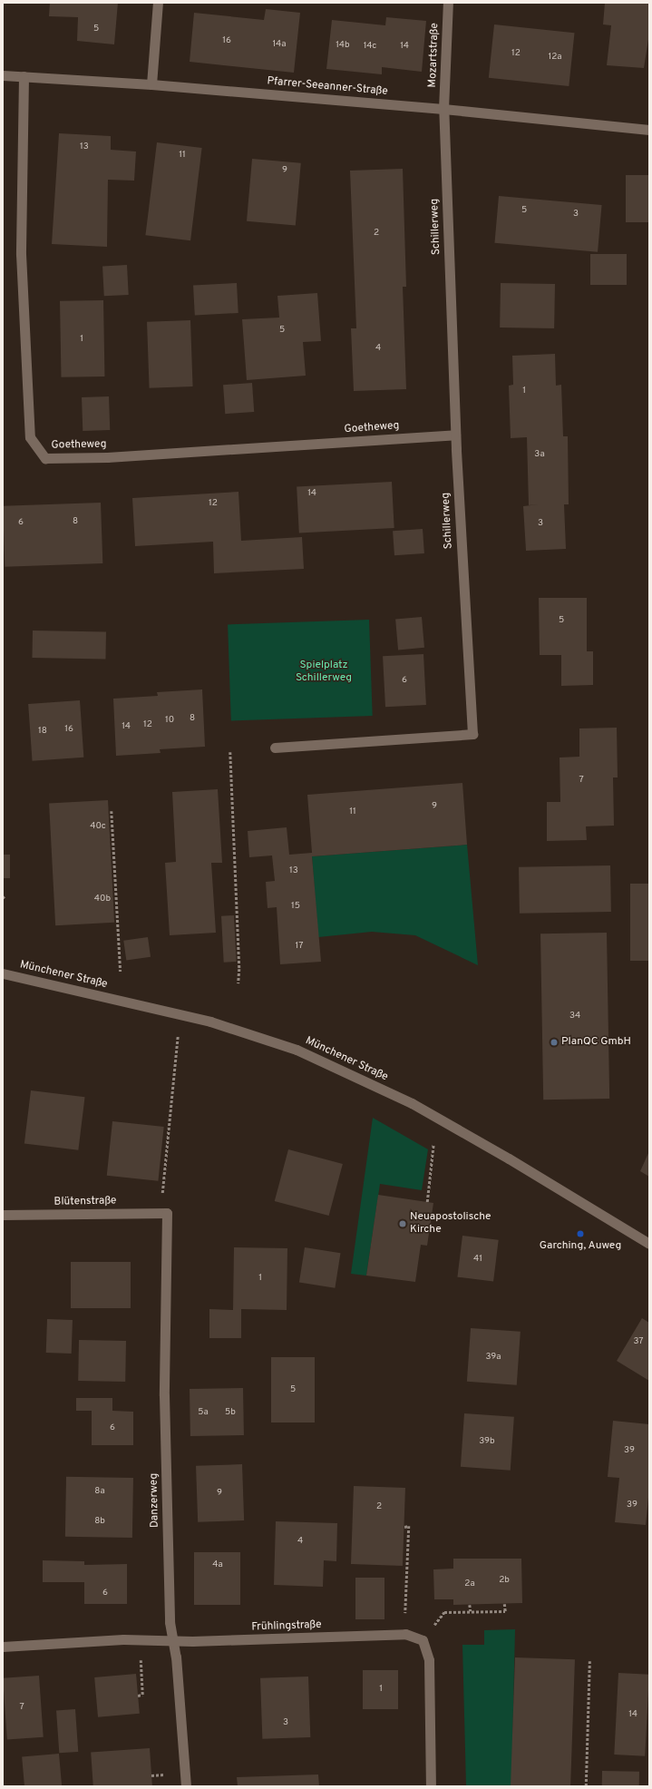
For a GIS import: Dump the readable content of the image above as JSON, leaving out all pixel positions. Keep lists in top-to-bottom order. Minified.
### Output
{"streets":{"street":["Mozartstraße","Pfarrer-Seeanner-Straße","Schillerweg","Goetheweg","Münchener Straße","Blütenstraße","Danzerweg","Frühlingstraße"]},"crossings":[["Mozartstraße","Pfarrer-Seeanner-Straße"],["Mozartstraße","Schillerweg"],["Pfarrer-Seeanner-Straße","Schillerweg"],["Pfarrer-Seeanner-Straße","Goetheweg"],["Schillerweg","Goetheweg"],["Blütenstraße","Danzerweg"],["Danzerweg","Frühlingstraße"]],"parks":["Spielplatz Schillerweg"],"places":["PlanQC GmbH","Neuapostolische Kirche","Garching, Auweg"],"house_numbers":["5","16","14a","14b","14c","14","12","12a","13","11","9","5","3","2","5","1","4","1","3a","14","12","8","6","3","5","6","8","10","12","14","16","18","7","9","11","40c","13","40b","15","17","34","41","1","37","39a","5","5a","5b","6","39b","39","8a","9","39","2","8b","4","4a","2b","2a","6","1","7","14","3"]}
